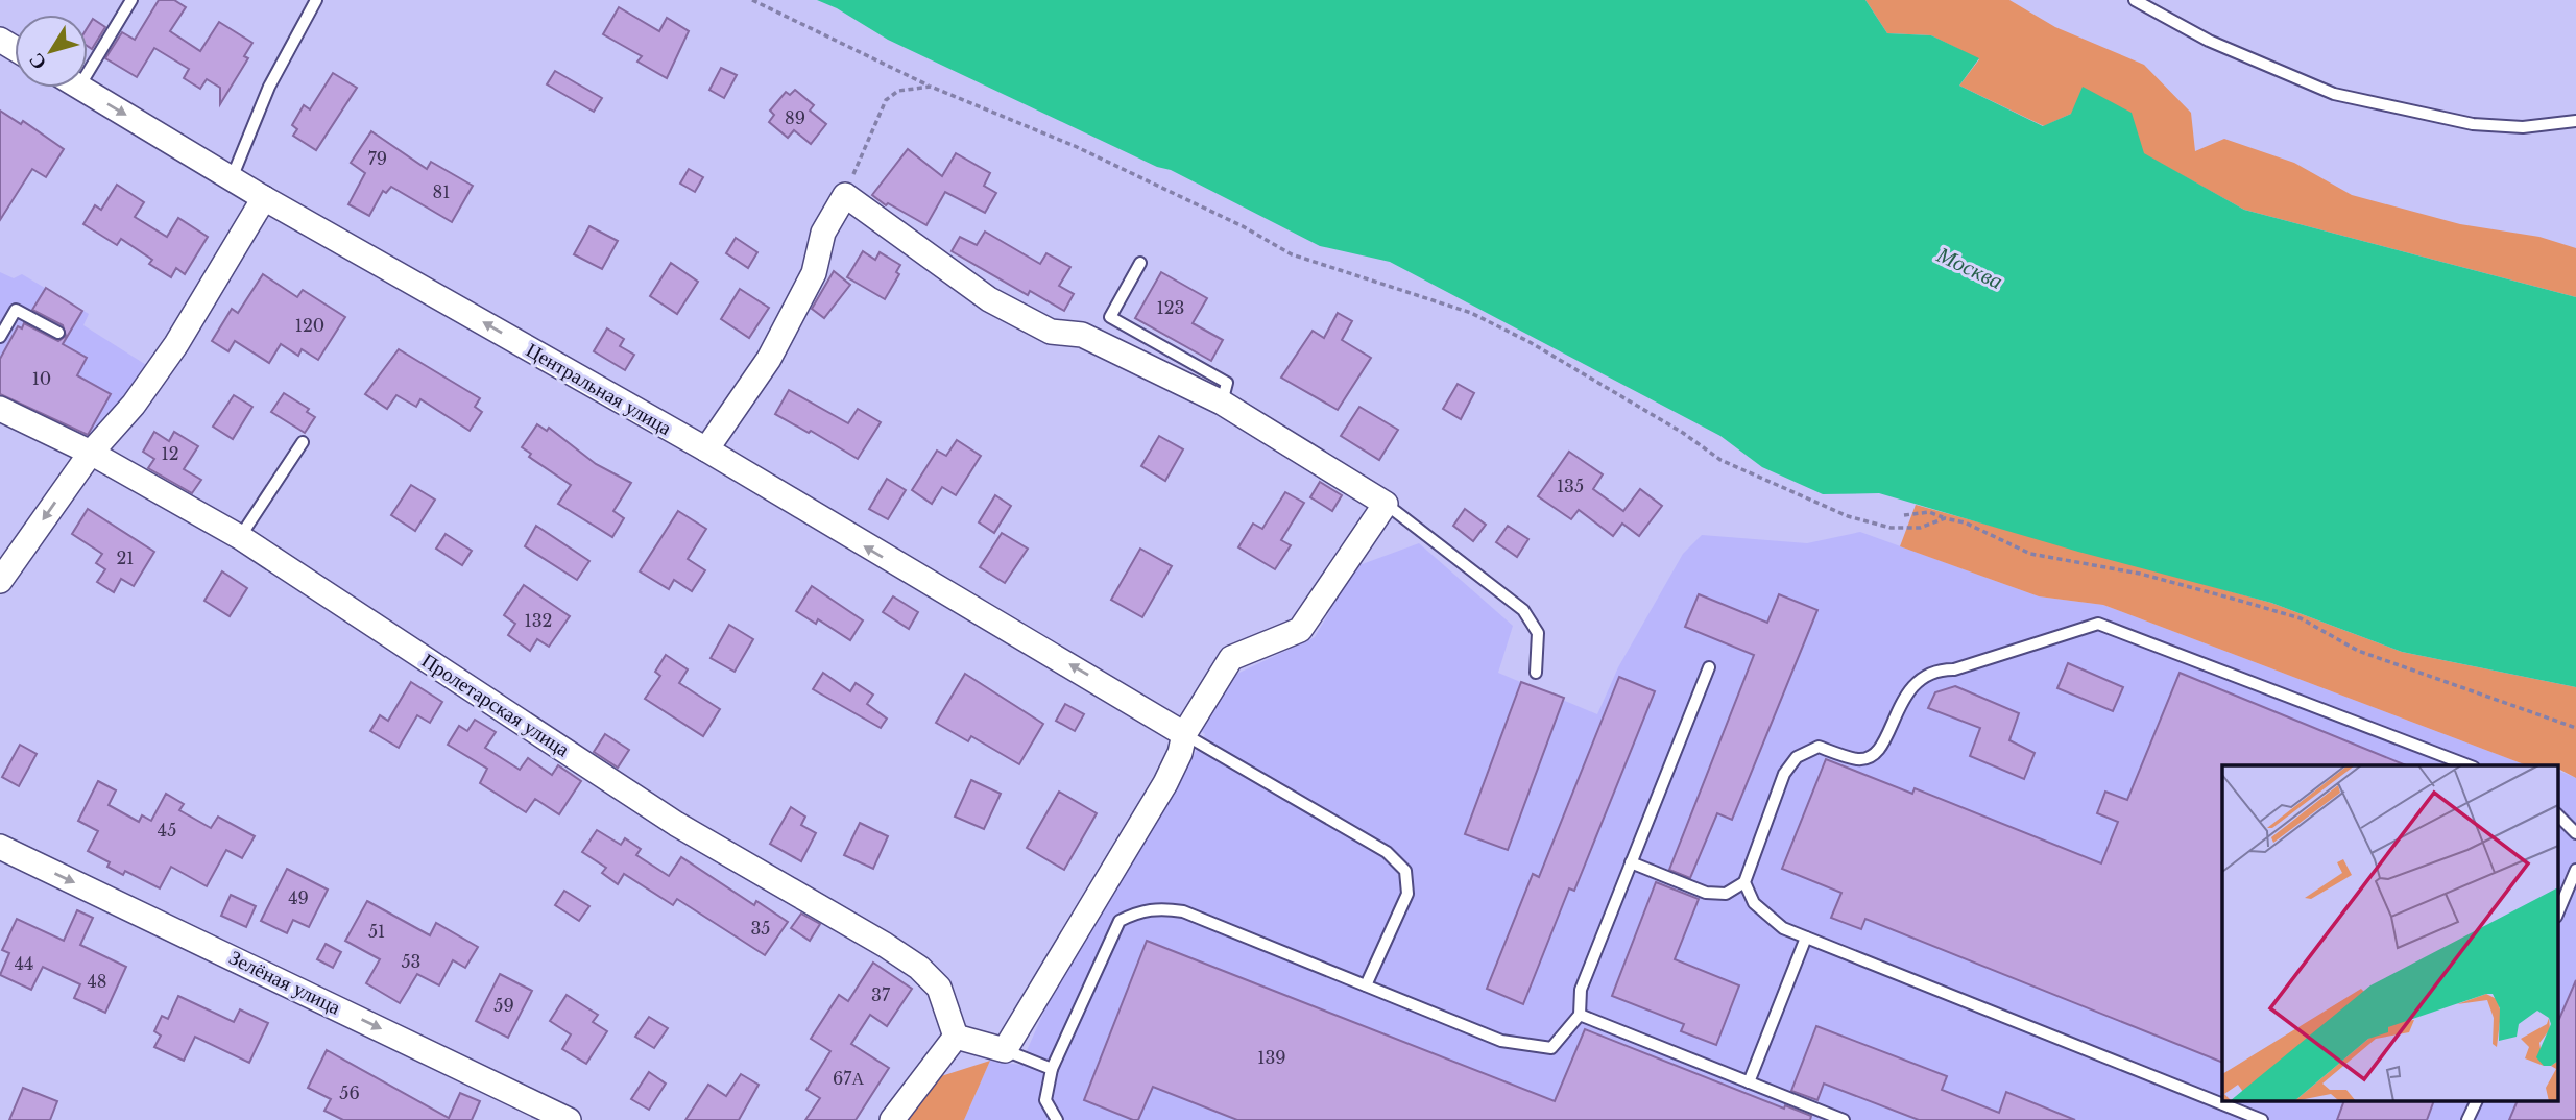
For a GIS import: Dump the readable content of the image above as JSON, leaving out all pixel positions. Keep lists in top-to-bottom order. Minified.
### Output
{"streets":{"street":["Центральная улица","Пролетарская улица","Зелёная улица"]},"one_way":["Зелёная улица"],"water":["Москва"],"house_numbers":["89","79","81","123","120","10","12","135","21","132","45","49","35","51","53","44","48","37","59","139","67А","56"],"north":"bottom left"}
